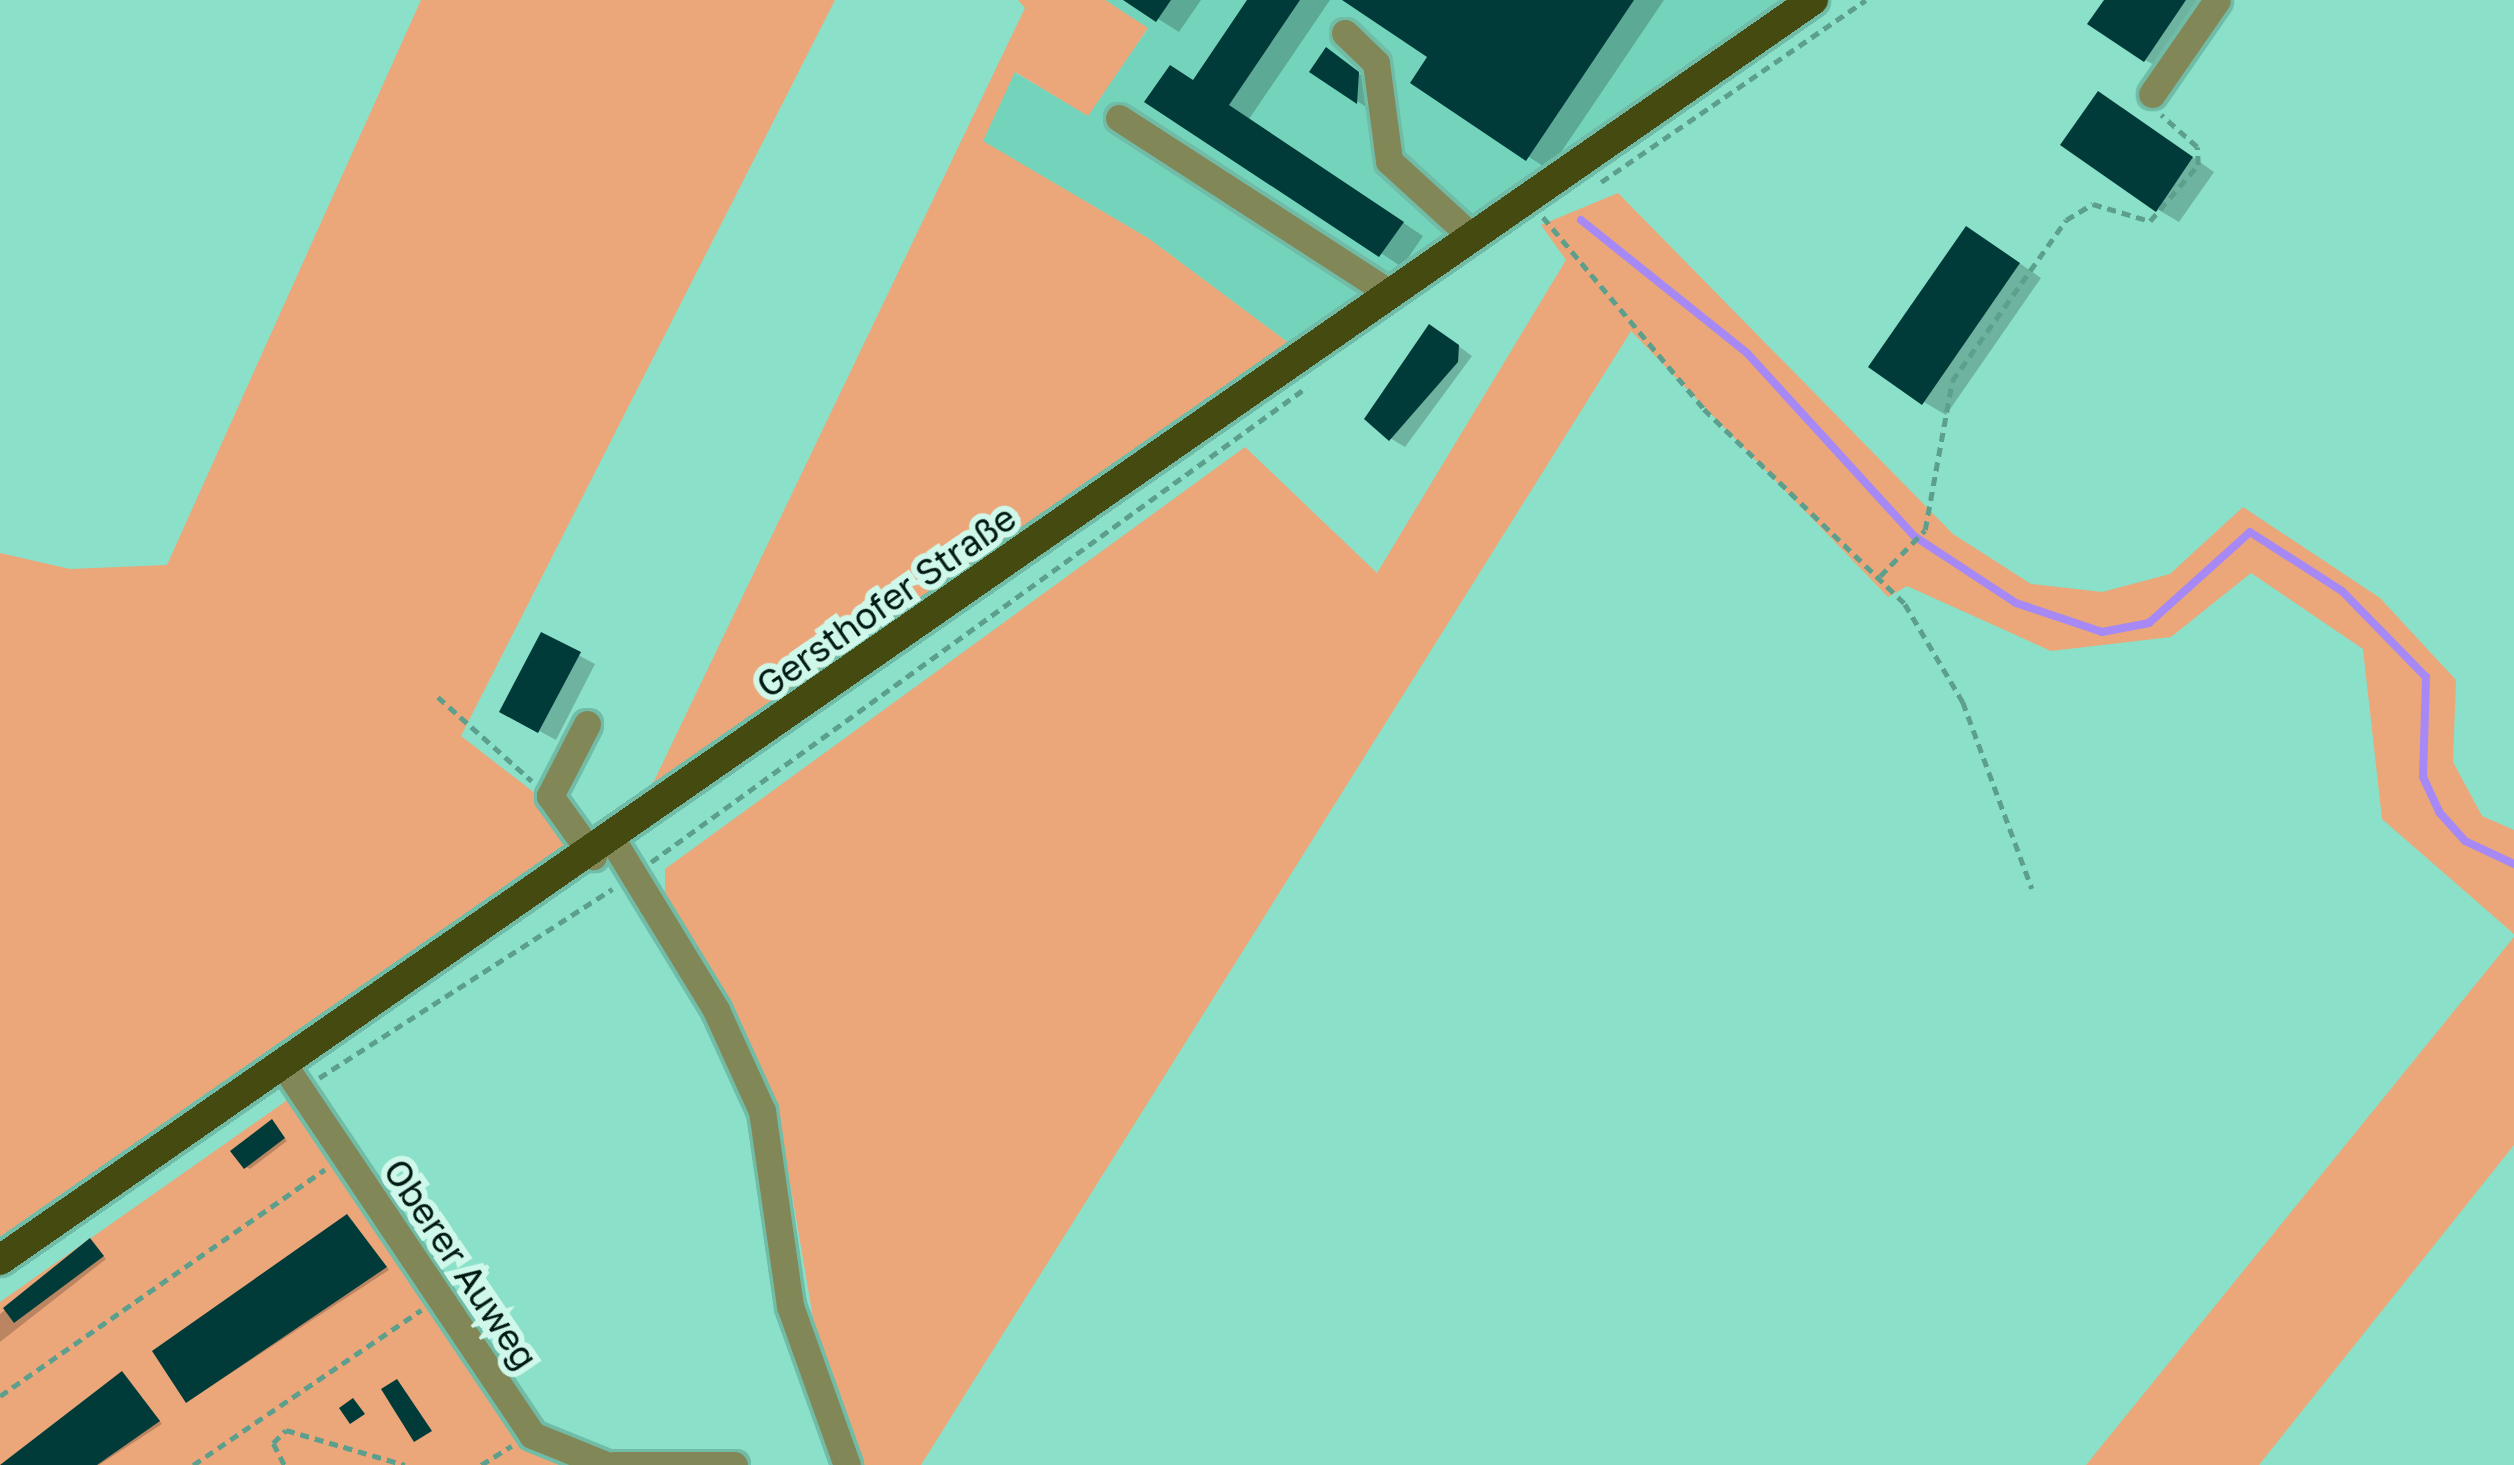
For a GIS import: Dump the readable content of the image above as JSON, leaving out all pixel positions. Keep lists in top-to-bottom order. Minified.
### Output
{"streets":{"main road":["Gersthofer Straße"],"street":["Oberer Auweg"]},"crossings":[["Gersthofer Straße","Oberer Auweg"]]}
